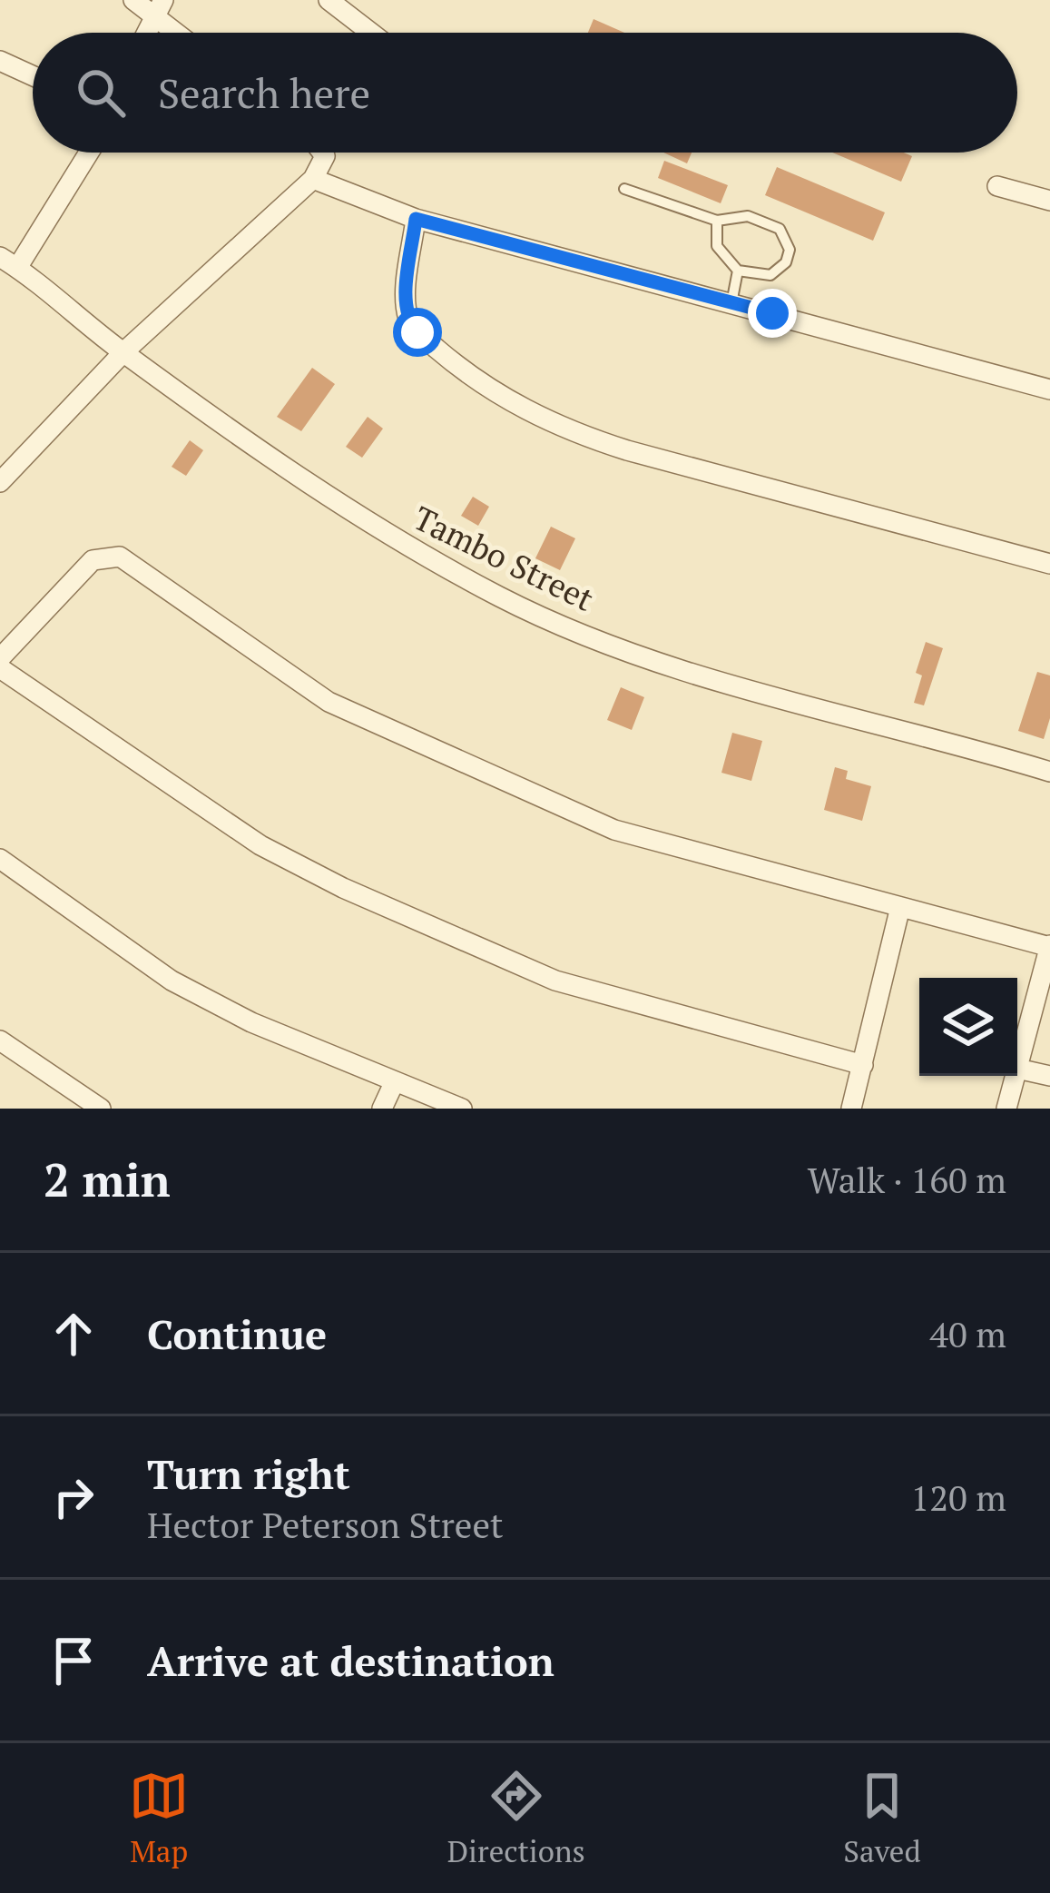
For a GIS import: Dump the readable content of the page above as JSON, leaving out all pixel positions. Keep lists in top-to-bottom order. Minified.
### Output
{"streets":{"street":["Tambo Street"]},"page":{"search":"Search here","heading":["2 min","Walk · 160 m"],"list":[["Continue","40 m"],["Turn right","Hector Peterson Street","120 m"],"Arrive at destination"],"nav":["Map","Directions","Saved"]}}
